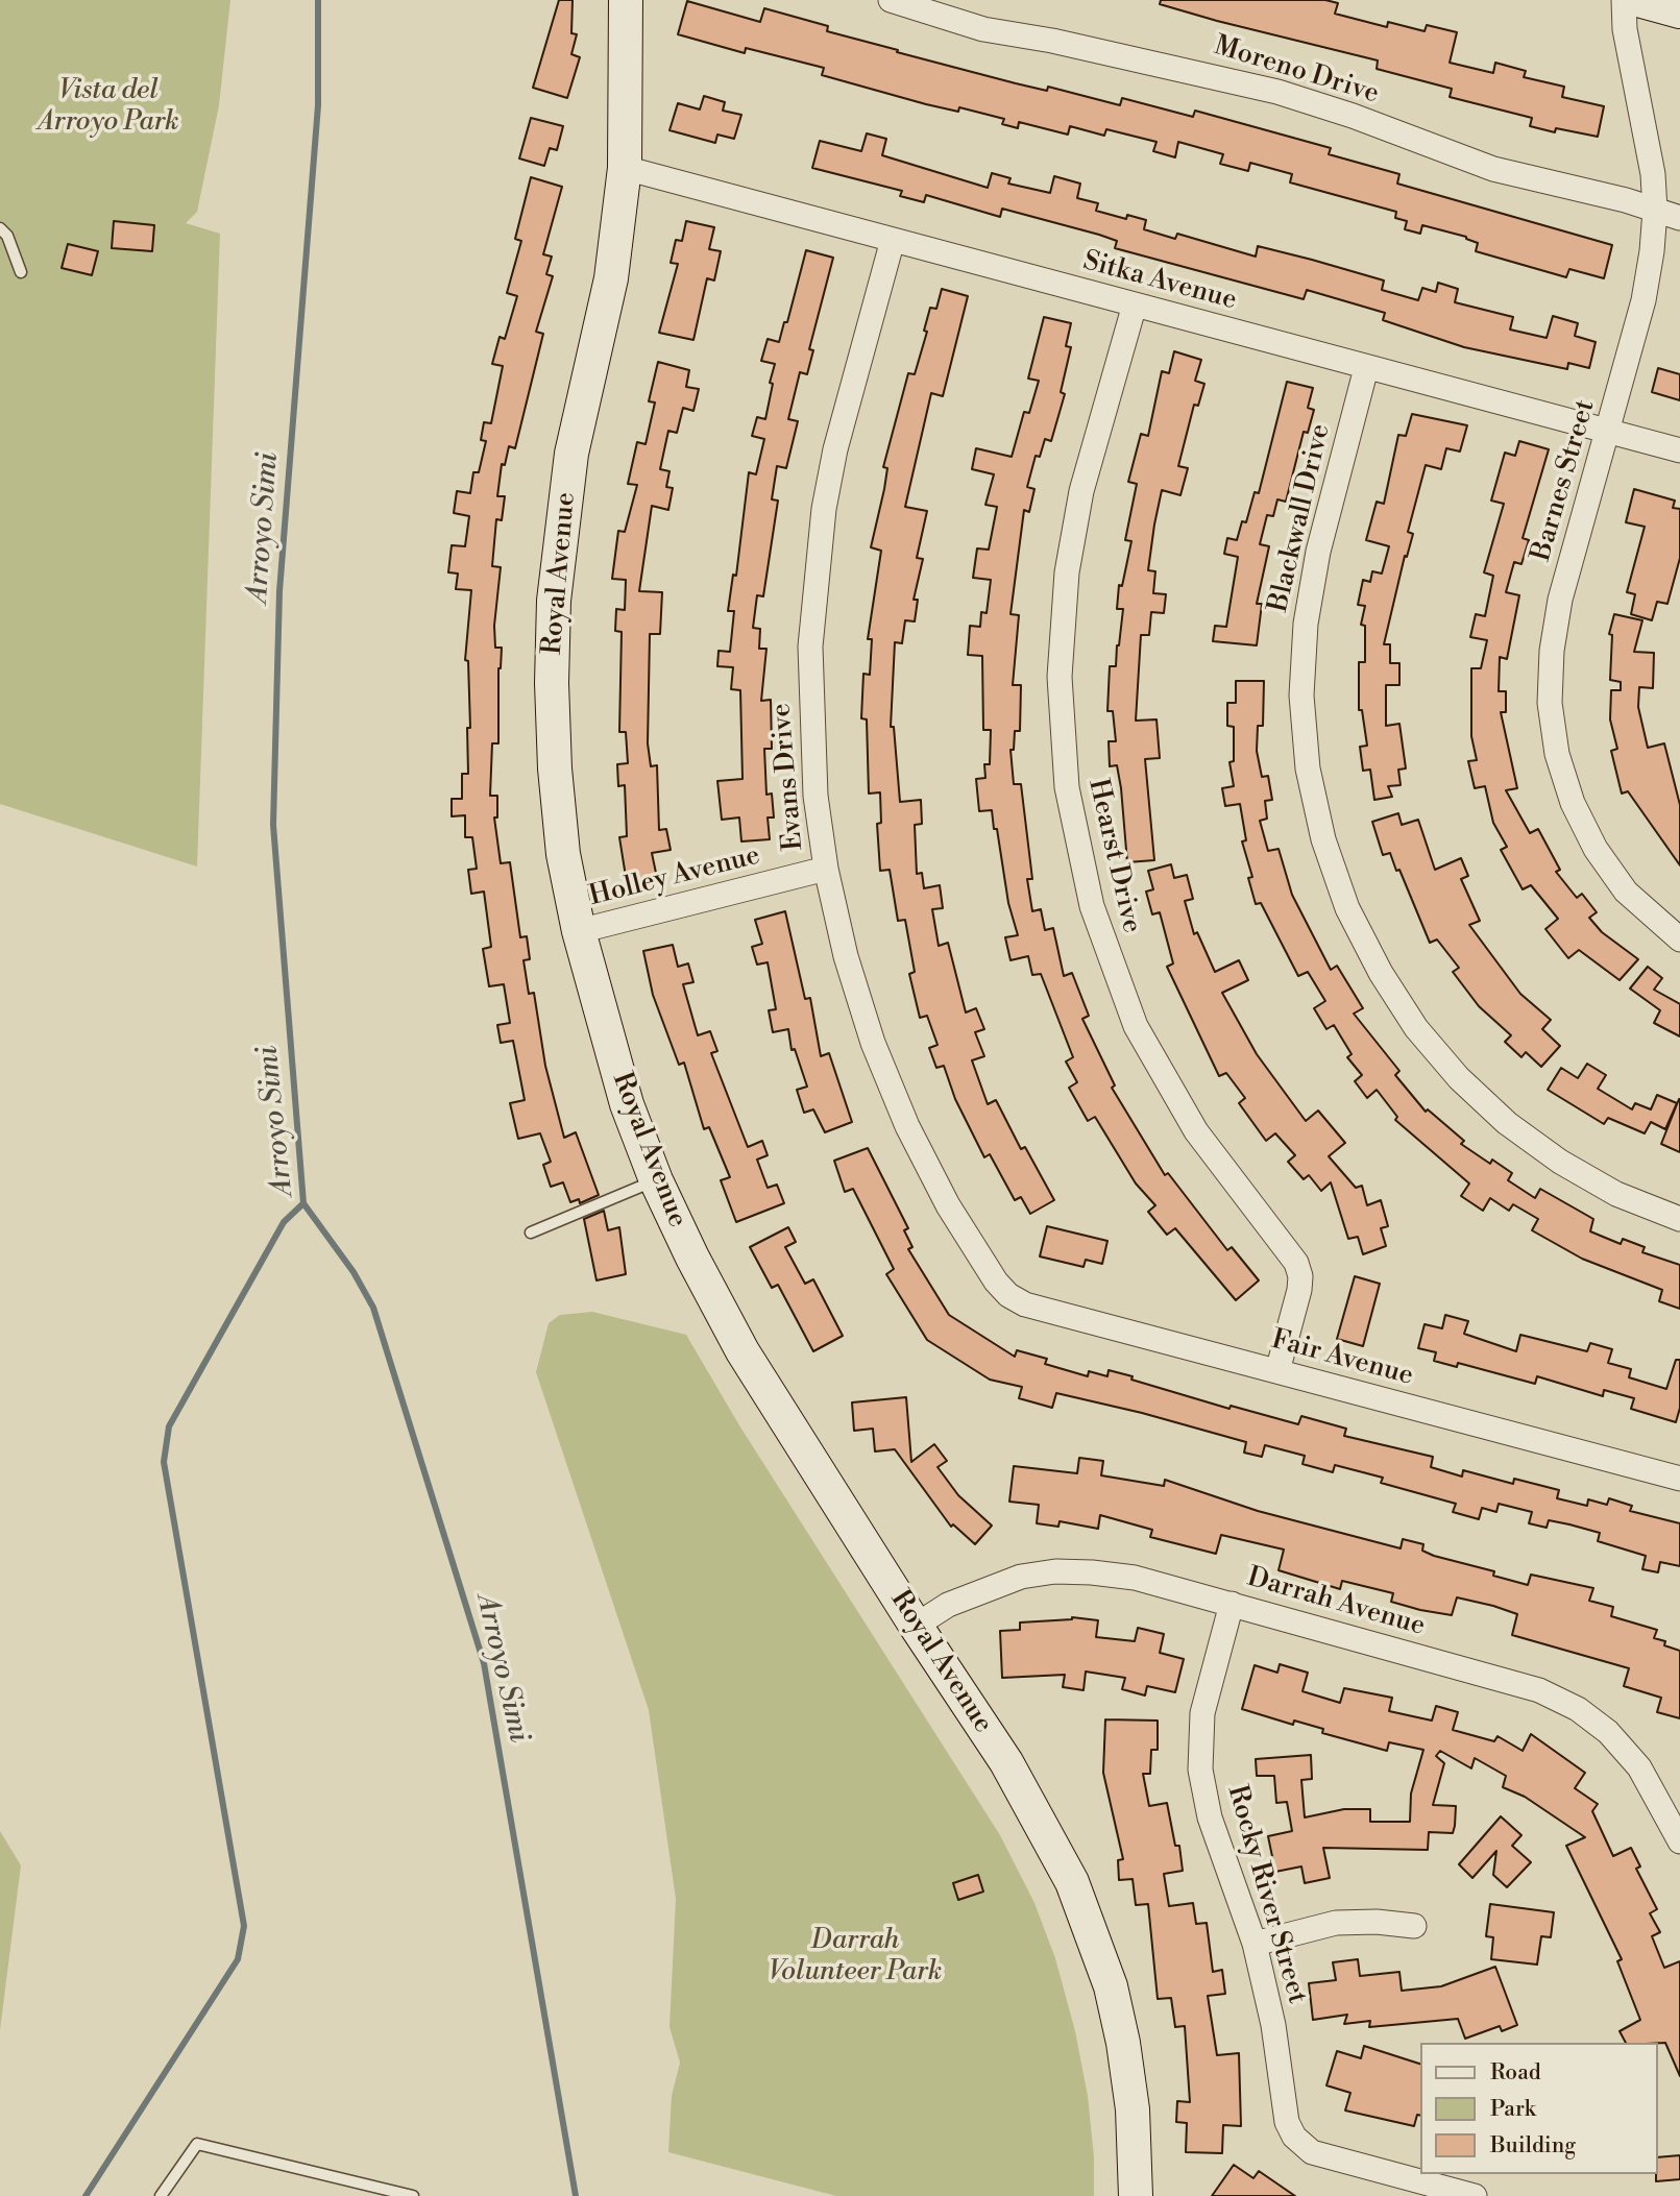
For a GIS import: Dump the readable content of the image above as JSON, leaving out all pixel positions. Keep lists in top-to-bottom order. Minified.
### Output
{"streets":{"main road":["Royal Avenue"],"street":["Moreno Drive","Sitka Avenue","Barnes Street","Blackwall Drive","Evans Drive","Hearst Drive","Holley Avenue","Fair Avenue","Darrah Avenue","Rocky River Street"]},"crossings":[["Moreno Drive","Barnes Street"],["Sitka Avenue","Barnes Street"],["Sitka Avenue","Blackwall Drive"],["Sitka Avenue","Royal Avenue"],["Sitka Avenue","Evans Drive"],["Sitka Avenue","Hearst Drive"],["Royal Avenue","Holley Avenue"],["Royal Avenue","Darrah Avenue"],["Evans Drive","Holley Avenue"],["Evans Drive","Fair Avenue"],["Hearst Drive","Fair Avenue"],["Darrah Avenue","Rocky River Street"]],"water":["Arroyo Simi"],"parks":["Vista del Arroyo Park","Darrah Volunteer Park"],"legend":["Road","Park","Building"]}
